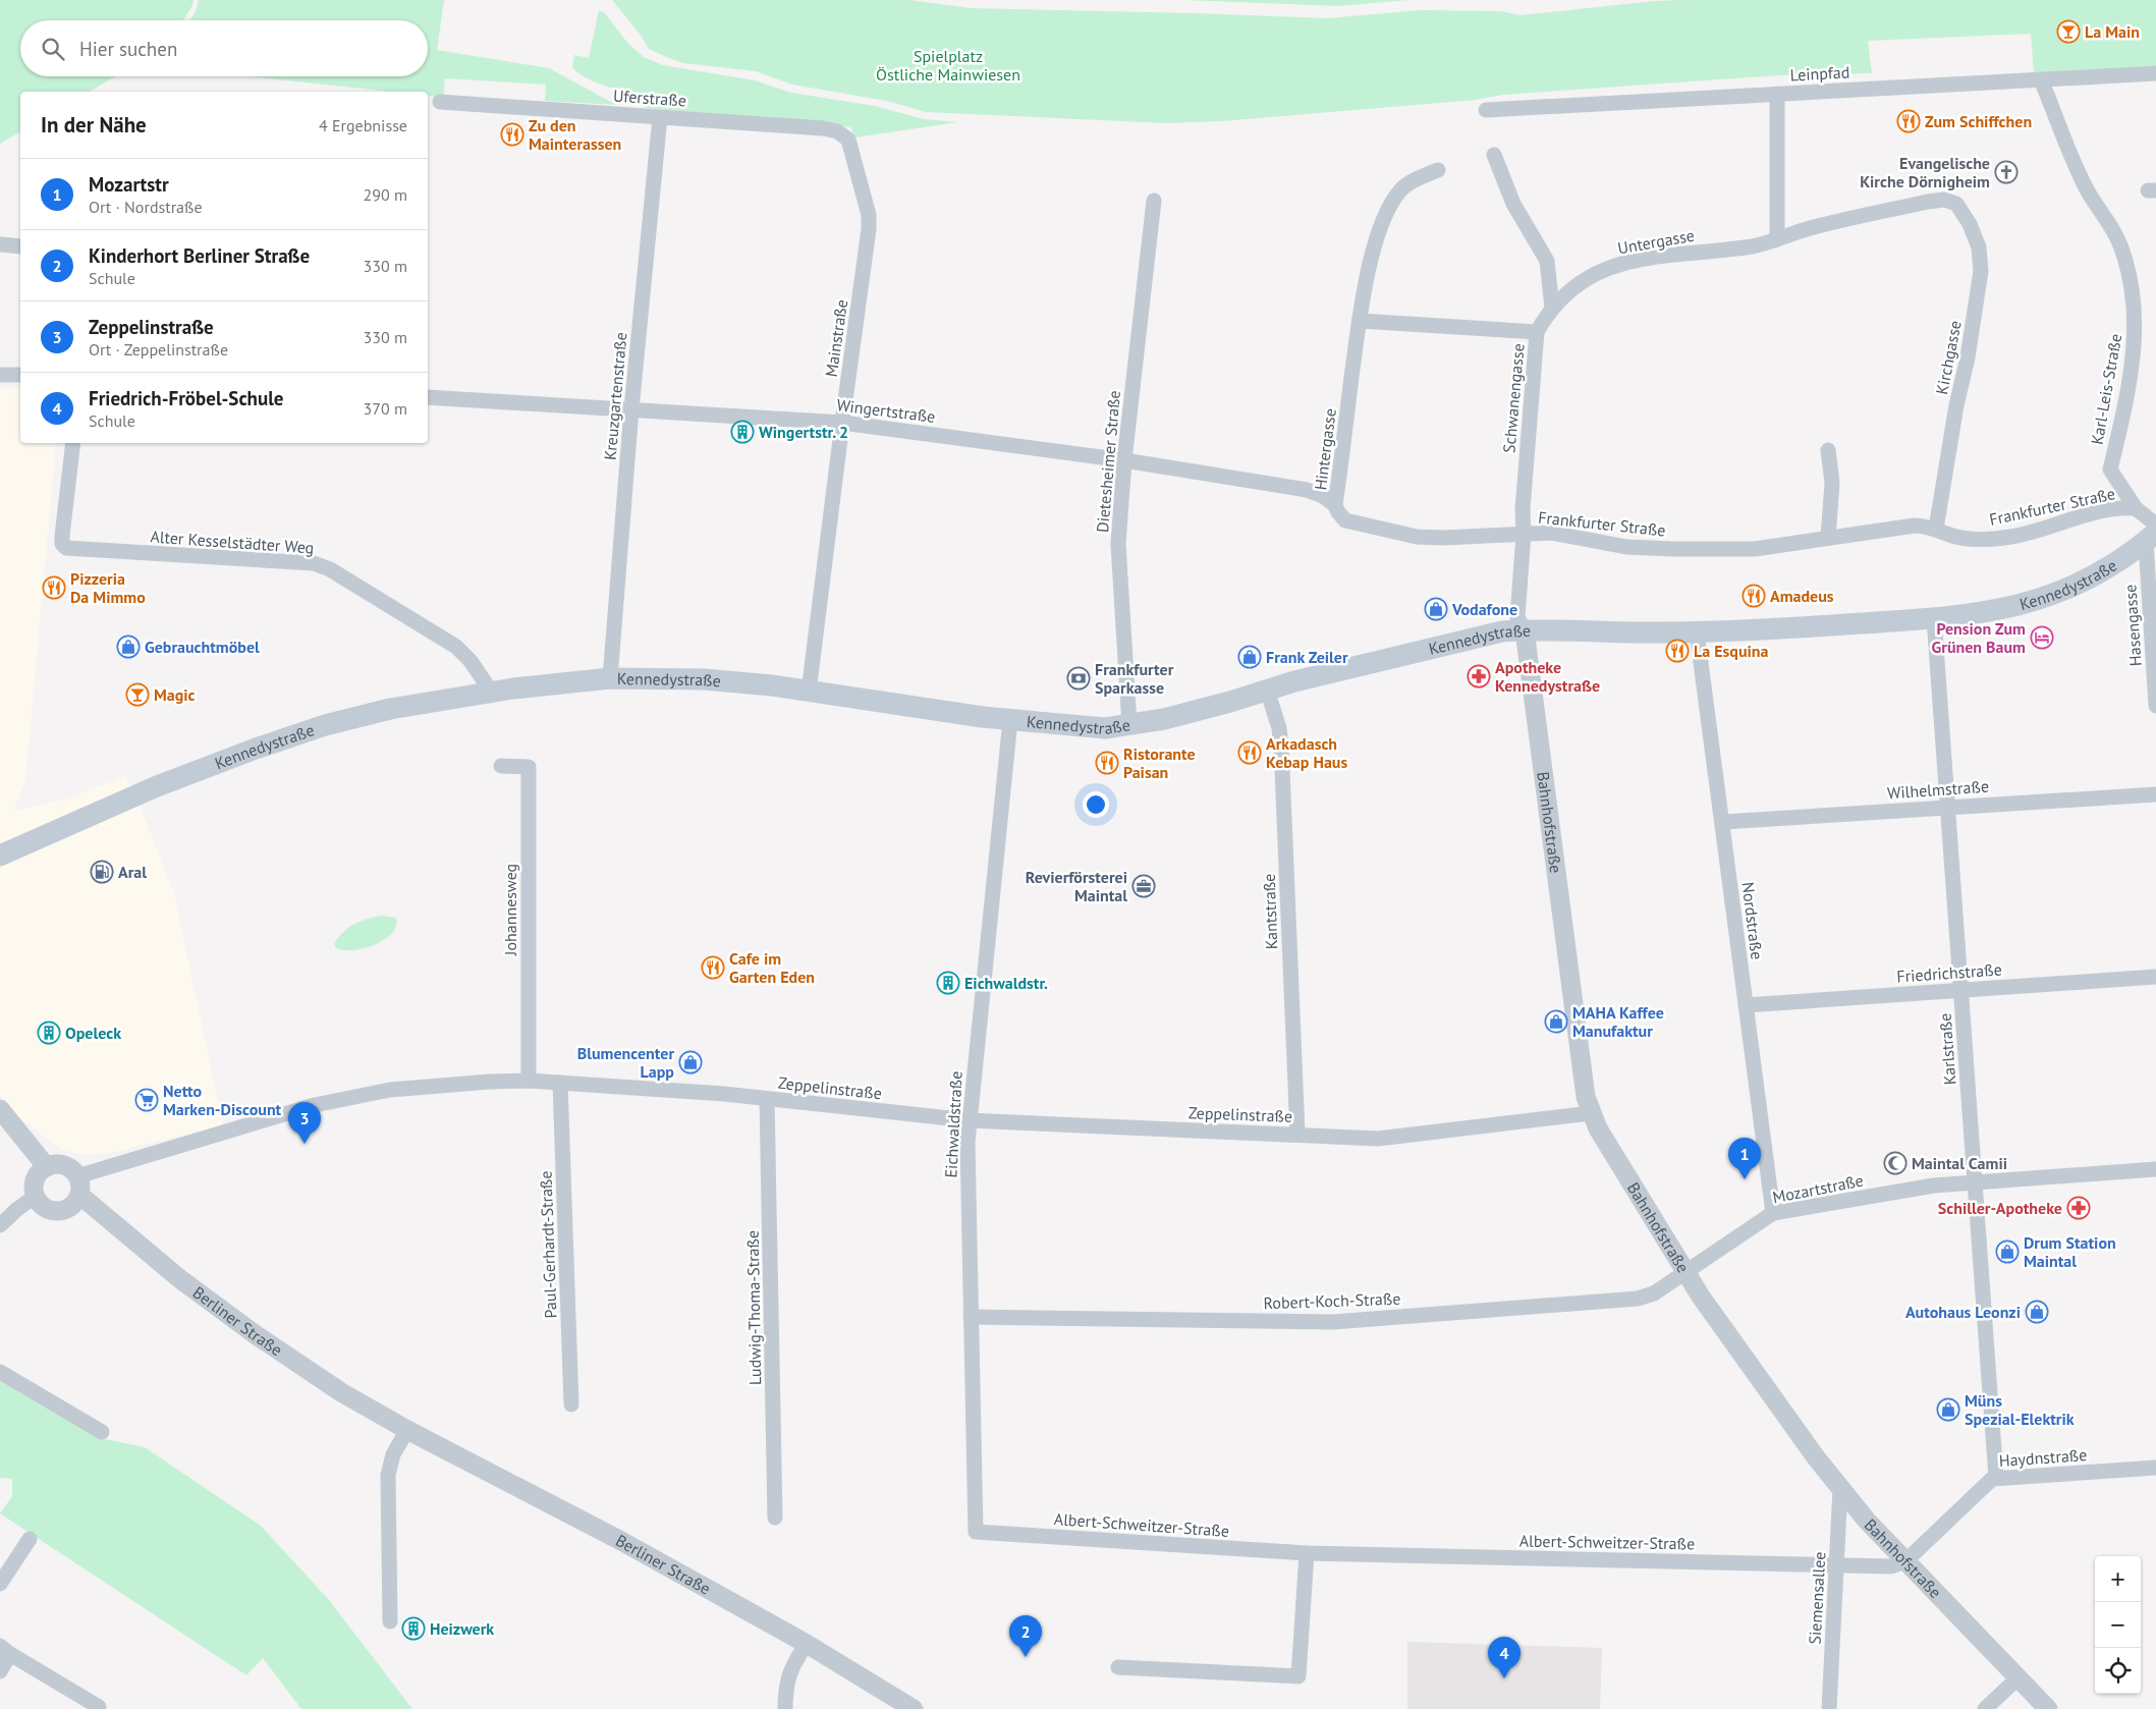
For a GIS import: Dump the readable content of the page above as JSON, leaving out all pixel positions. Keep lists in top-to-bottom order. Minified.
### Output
{"streets":{"main road":["Kennedystraße"],"street":["Leinpfad","Uferstraße","Untergasse","Mainstraße","Kirchgasse","Karl-Leis-Straße","Kreuzgartenstraße","Schwanengasse","Wingertstraße","Hintergasse","Dietesheimer Straße","Frankfurter Straße","Alter Kesselstädter Weg","Hasengasse","Wilhelmstraße","Bahnhofstraße","Johannesweg","Kantstraße","Nordstraße","Friedrichstraße","Karlstraße","Zeppelinstraße","Eichwaldstraße","Mozartstraße","Paul-Gerhardt-Straße","Robert-Koch-Straße","Ludwig-Thoma-Straße","Berliner Straße","Haydnstraße","Albert-Schweitzer-Straße","Siemensallee"]},"crossings":[["Leinpfad","Karl-Leis-Straße"],["Uferstraße","Mainstraße"],["Uferstraße","Kreuzgartenstraße"],["Untergasse","Kirchgasse"],["Untergasse","Schwanengasse"],["Mainstraße","Wingertstraße"],["Mainstraße","Kennedystraße"],["Kirchgasse","Frankfurter Straße"],["Karl-Leis-Straße","Frankfurter Straße"],["Karl-Leis-Straße","Kennedystraße"],["Karl-Leis-Straße","Hasengasse"],["Kreuzgartenstraße","Wingertstraße"],["Kreuzgartenstraße","Kennedystraße"],["Schwanengasse","Hintergasse"],["Schwanengasse","Frankfurter Straße"],["Schwanengasse","Kennedystraße"],["Schwanengasse","Bahnhofstraße"],["Wingertstraße","Hintergasse"],["Wingertstraße","Dietesheimer Straße"],["Hintergasse","Frankfurter Straße"],["Dietesheimer Straße","Kennedystraße"],["Alter Kesselstädter Weg","Kennedystraße"],["Kennedystraße","Hasengasse"],["Kennedystraße","Bahnhofstraße"],["Kennedystraße","Kantstraße"],["Kennedystraße","Nordstraße"],["Kennedystraße","Karlstraße"],["Kennedystraße","Eichwaldstraße"],["Wilhelmstraße","Nordstraße"],["Wilhelmstraße","Karlstraße"],["Bahnhofstraße","Zeppelinstraße"],["Bahnhofstraße","Mozartstraße"],["Bahnhofstraße","Robert-Koch-Straße"],["Bahnhofstraße","Haydnstraße"],["Bahnhofstraße","Albert-Schweitzer-Straße"],["Bahnhofstraße","Siemensallee"],["Johannesweg","Zeppelinstraße"],["Kantstraße","Zeppelinstraße"],["Nordstraße","Friedrichstraße"],["Nordstraße","Mozartstraße"],["Friedrichstraße","Karlstraße"],["Karlstraße","Mozartstraße"],["Karlstraße","Haydnstraße"],["Zeppelinstraße","Eichwaldstraße"],["Zeppelinstraße","Paul-Gerhardt-Straße"],["Zeppelinstraße","Ludwig-Thoma-Straße"],["Zeppelinstraße","Berliner Straße"],["Eichwaldstraße","Robert-Koch-Straße"],["Eichwaldstraße","Albert-Schweitzer-Straße"],["Mozartstraße","Robert-Koch-Straße"],["Haydnstraße","Albert-Schweitzer-Straße"],["Albert-Schweitzer-Straße","Siemensallee"]],"parks":["Spielplatz Östliche Mainwiesen"],"places":{"bar":["La Main","Magic"],"restaurant":["Zum Schiffchen","Zu den Mainterassen","Pizzeria Da Mimmo","Amadeus","La Esquina","Arkadasch Kebap Haus","Ristorante Paisan","Cafe im Garten Eden"],"church":["Evangelische Kirche Dörnigheim"],"building":["Wingertstr. 2","Eichwaldstr.","Opeleck","Heizwerk"],"shop":["Vodafone","Gebrauchtmöbel","Frank Zeiler","MAHA Kaffee Manufaktur","Blumencenter Lapp","Drum Station Maintal","Autohaus Leonzi","Müns Spezial-Elektrik"],"hotel":["Pension Zum Grünen Baum"],"pharmacy":["Apotheke Kennedystraße","Schiller-Apotheke"],"bank":["Frankfurter Sparkasse"],"fuel station":["Aral"],"office":["Revierförsterei Maintal"],"supermarket":["Netto Marken-Discount"],"mosque":["Maintal Camii"]},"page":{"search":"Hier suchen","heading":["In der Nähe","4 Ergebnisse"],"list":[{"mark":"1","name":"Mozartstr","note":"Ort · Nordstraße","value":"290 m"},{"mark":"2","name":"Kinderhort Berliner Straße","note":"Schule","value":"330 m"},{"mark":"3","name":"Zeppelinstraße","note":"Ort · Zeppelinstraße","value":"330 m"},{"mark":"4","name":"Friedrich-Fröbel-Schule","note":"Schule","value":"370 m"}],"pins":["3","1","2","4"],"map_buttons":["+","−"]}}
